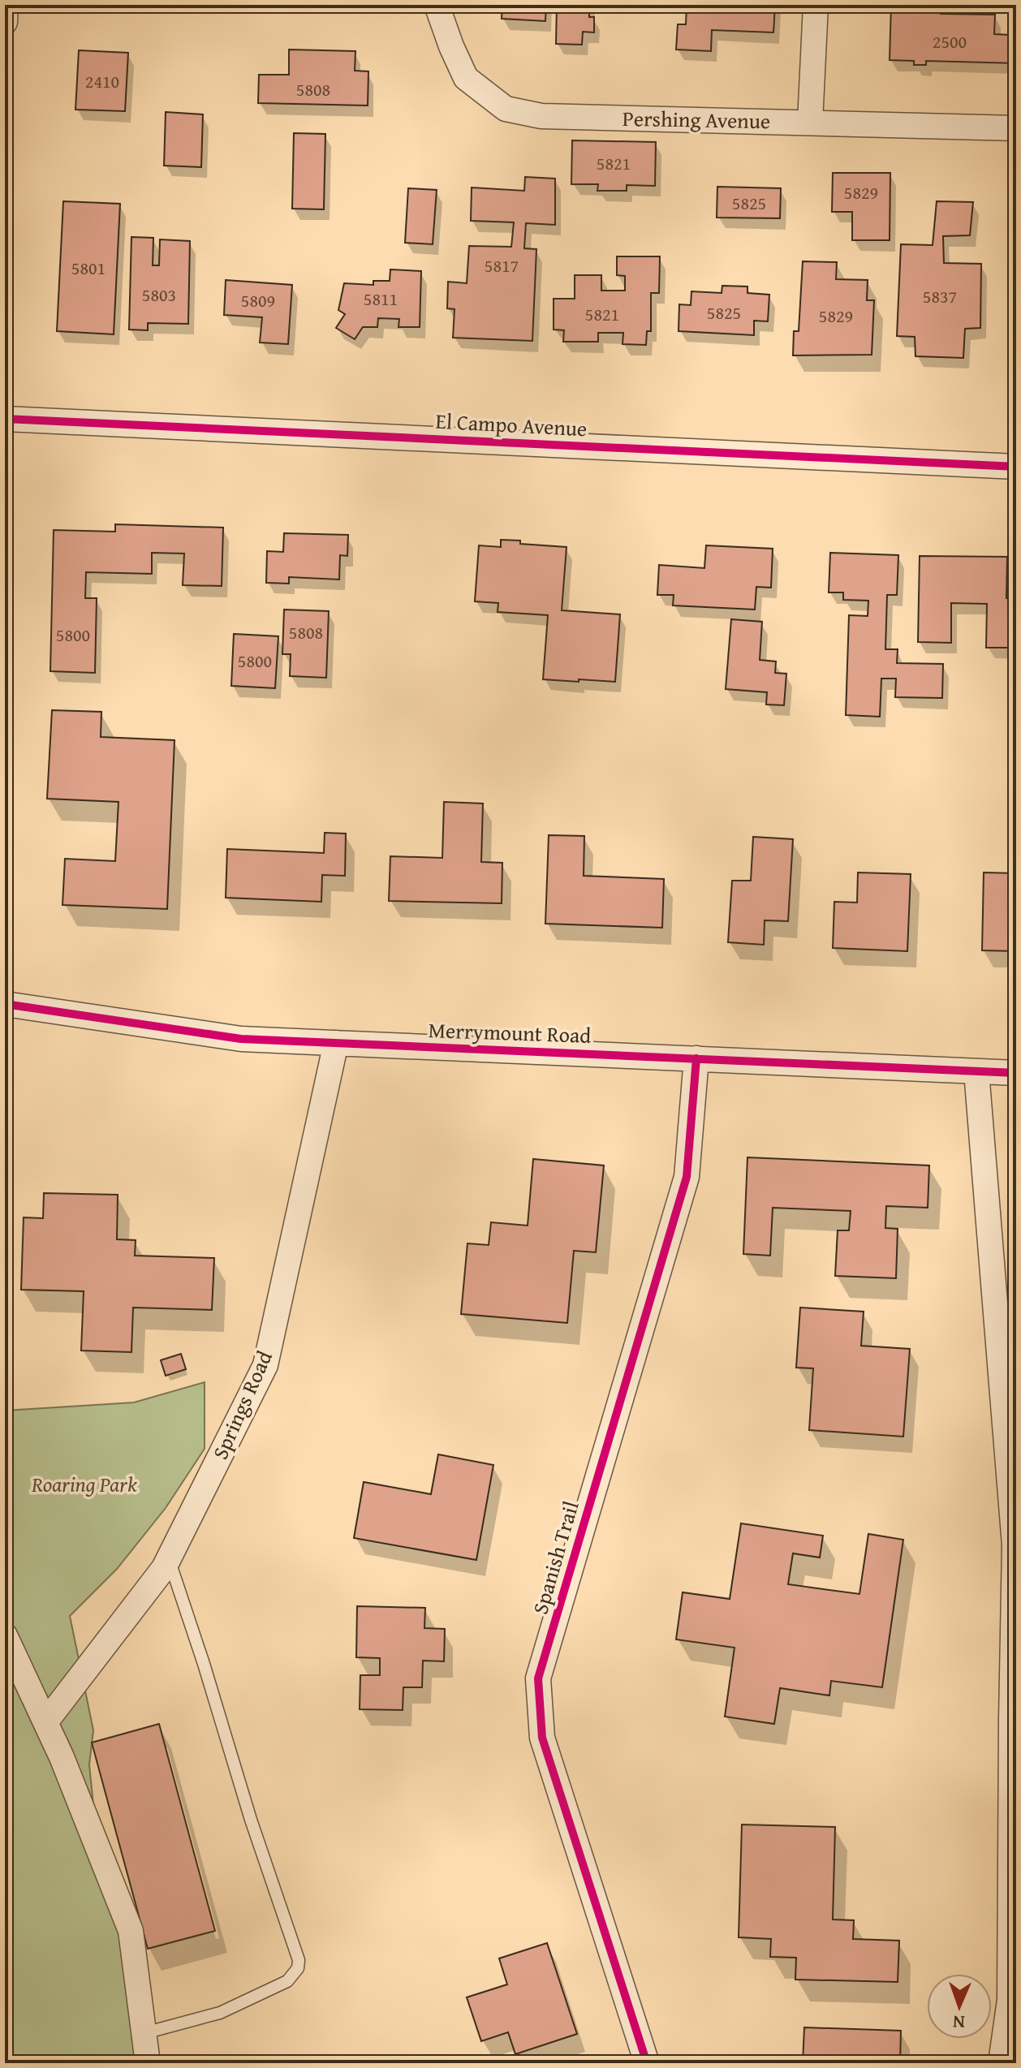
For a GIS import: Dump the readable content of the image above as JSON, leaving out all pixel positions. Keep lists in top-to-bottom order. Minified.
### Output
{"streets":{"street":["Pershing Avenue","El Campo Avenue","Merrymount Road","Springs Road","Spanish Trail"]},"crossings":[["Merrymount Road","Springs Road"],["Merrymount Road","Spanish Trail"]],"parks":["Roaring Park"],"house_numbers":["2500","2410","5808","5821","5829","5825","5817","5801","5803","5837","5811","5809","5825","5821","5829","5808","5800","5800"],"north":"bottom"}
